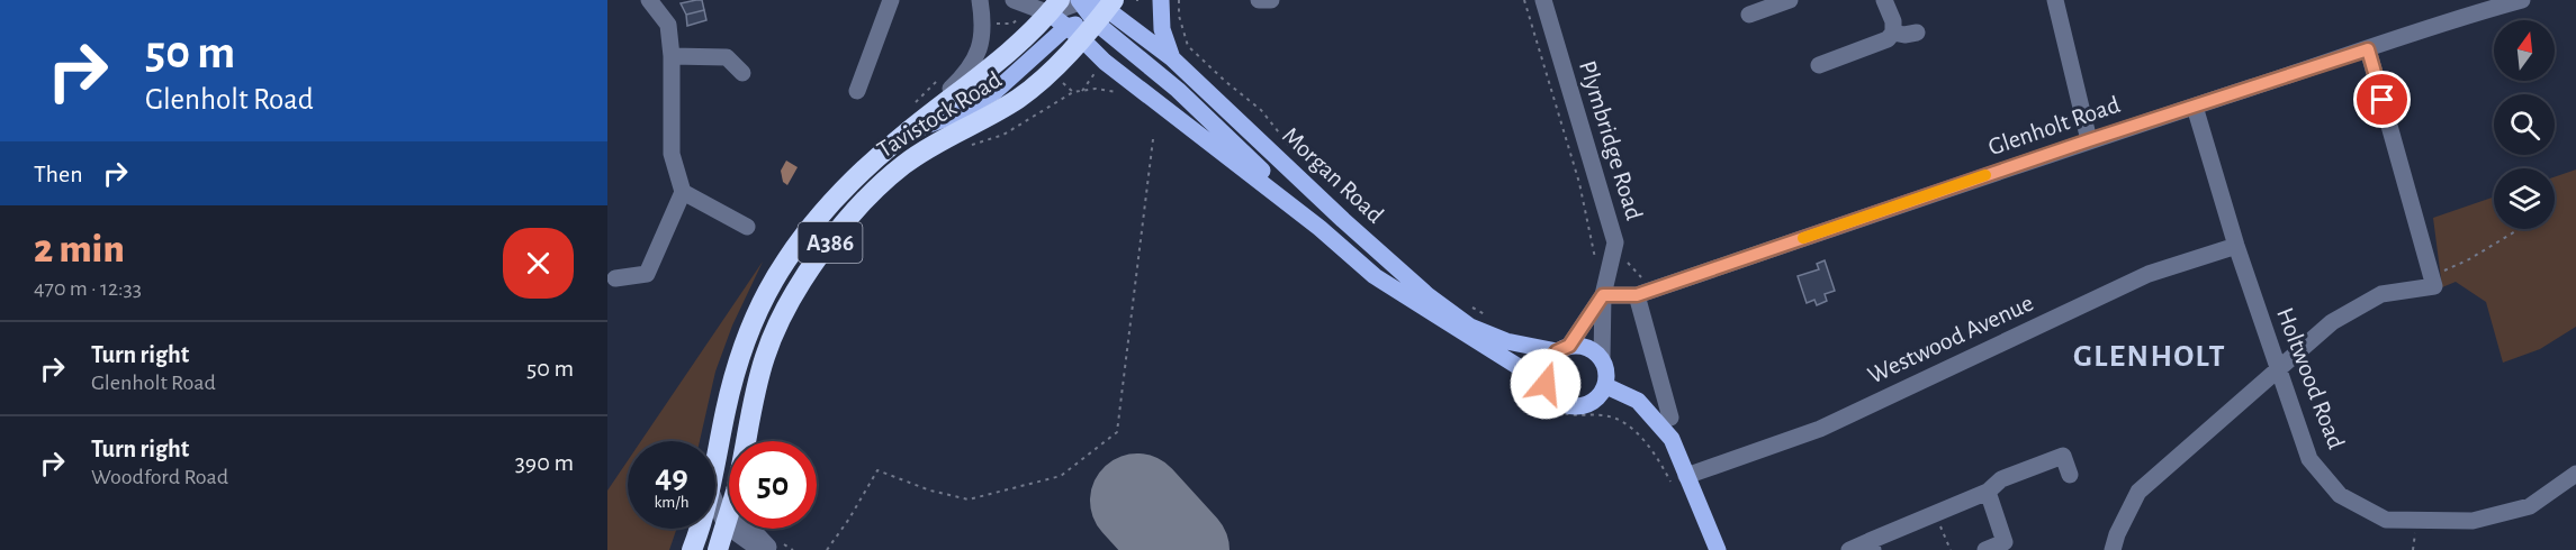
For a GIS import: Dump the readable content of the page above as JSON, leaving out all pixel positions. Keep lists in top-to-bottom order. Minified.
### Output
{"streets":{"highway":["Tavistock Road","A386"],"main road":["Plymbridge Road","Morgan Road"],"street":["Glenholt Road","Westwood Avenue","Holtwood Road"]},"crossings":[["Tavistock Road","Morgan Road"],["Glenholt Road","Plymbridge Road"],["Glenholt Road","Holtwood Road"],["Plymbridge Road","Morgan Road"],["Westwood Avenue","Holtwood Road"]],"districts":["GLENHOLT"],"north":"top","page":{"turn":["50 m","Glenholt Road"],"then":"Then","heading":["2 min","470 m · 12:33"],"list":[{"name":"Turn right","note":"Glenholt Road","value":"50 m"},{"name":"Turn right","note":"Woodford Road","value":"390 m"}],"speed":"49 km/h","limit":"50"}}
